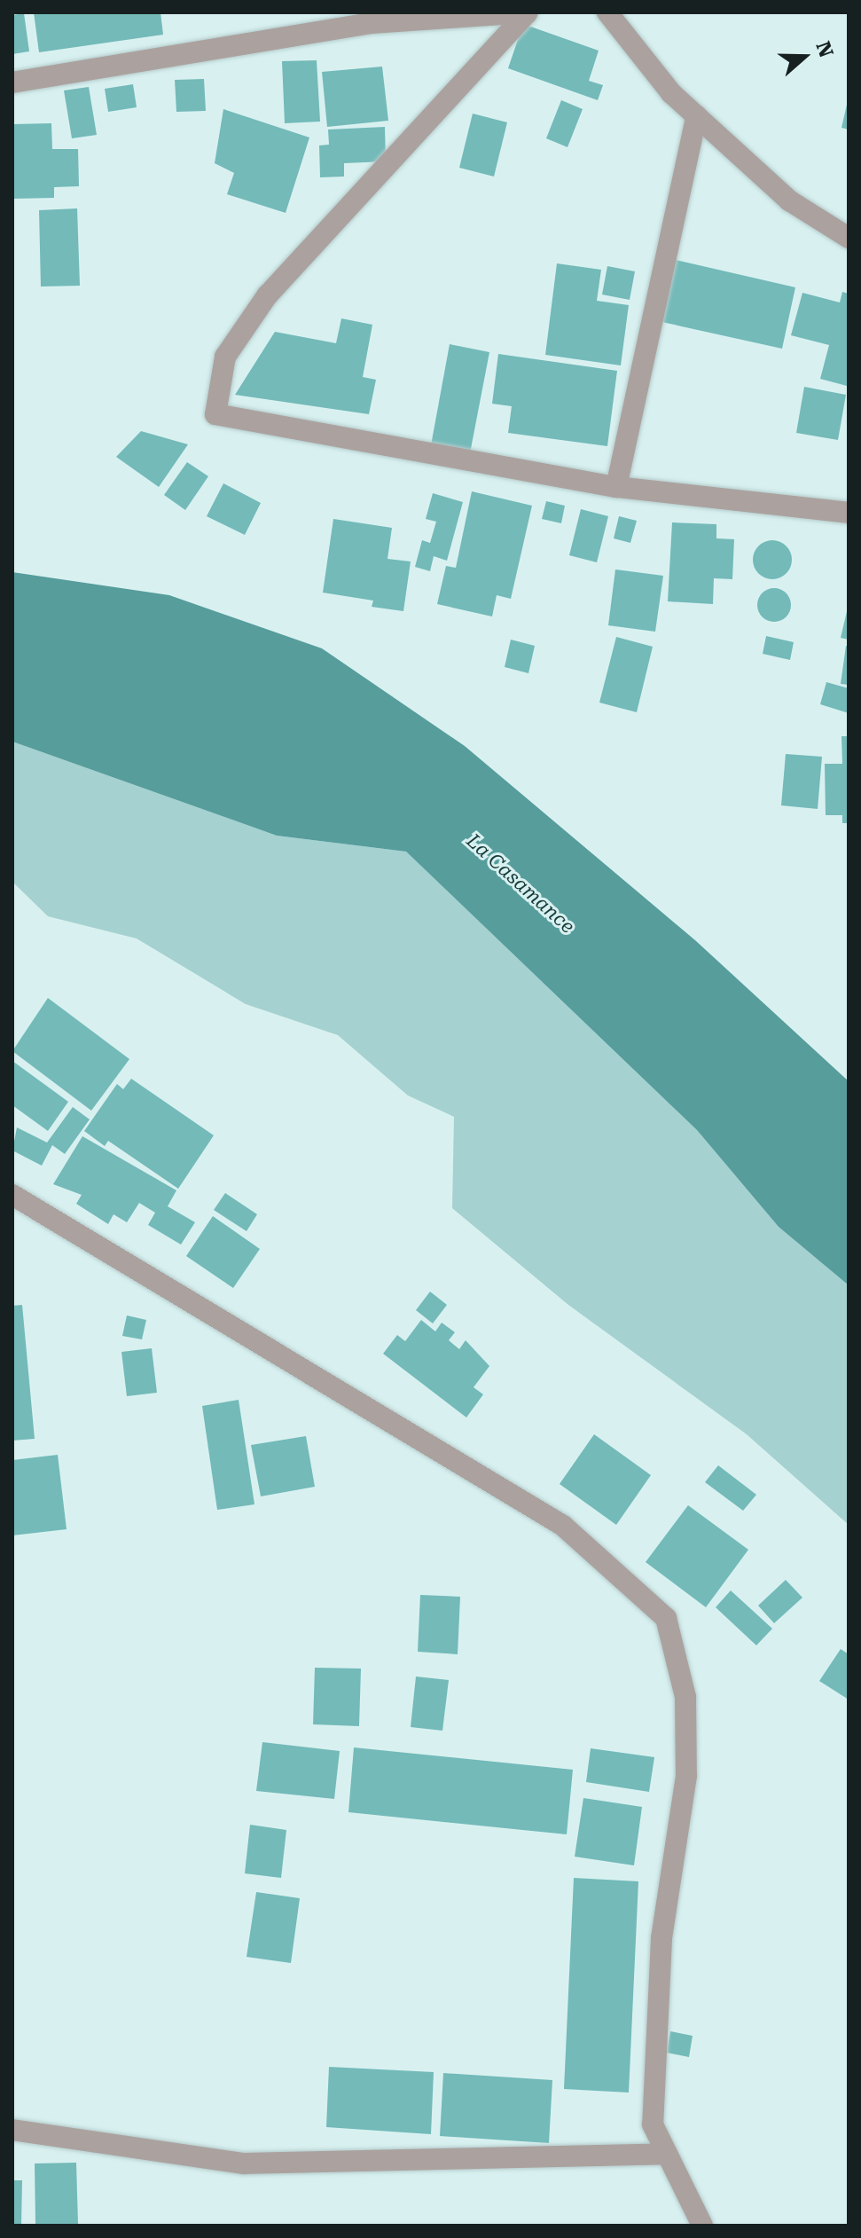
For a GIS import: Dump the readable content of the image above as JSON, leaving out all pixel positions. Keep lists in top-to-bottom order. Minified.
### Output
{"water":["La Casamance"],"north":"right"}
